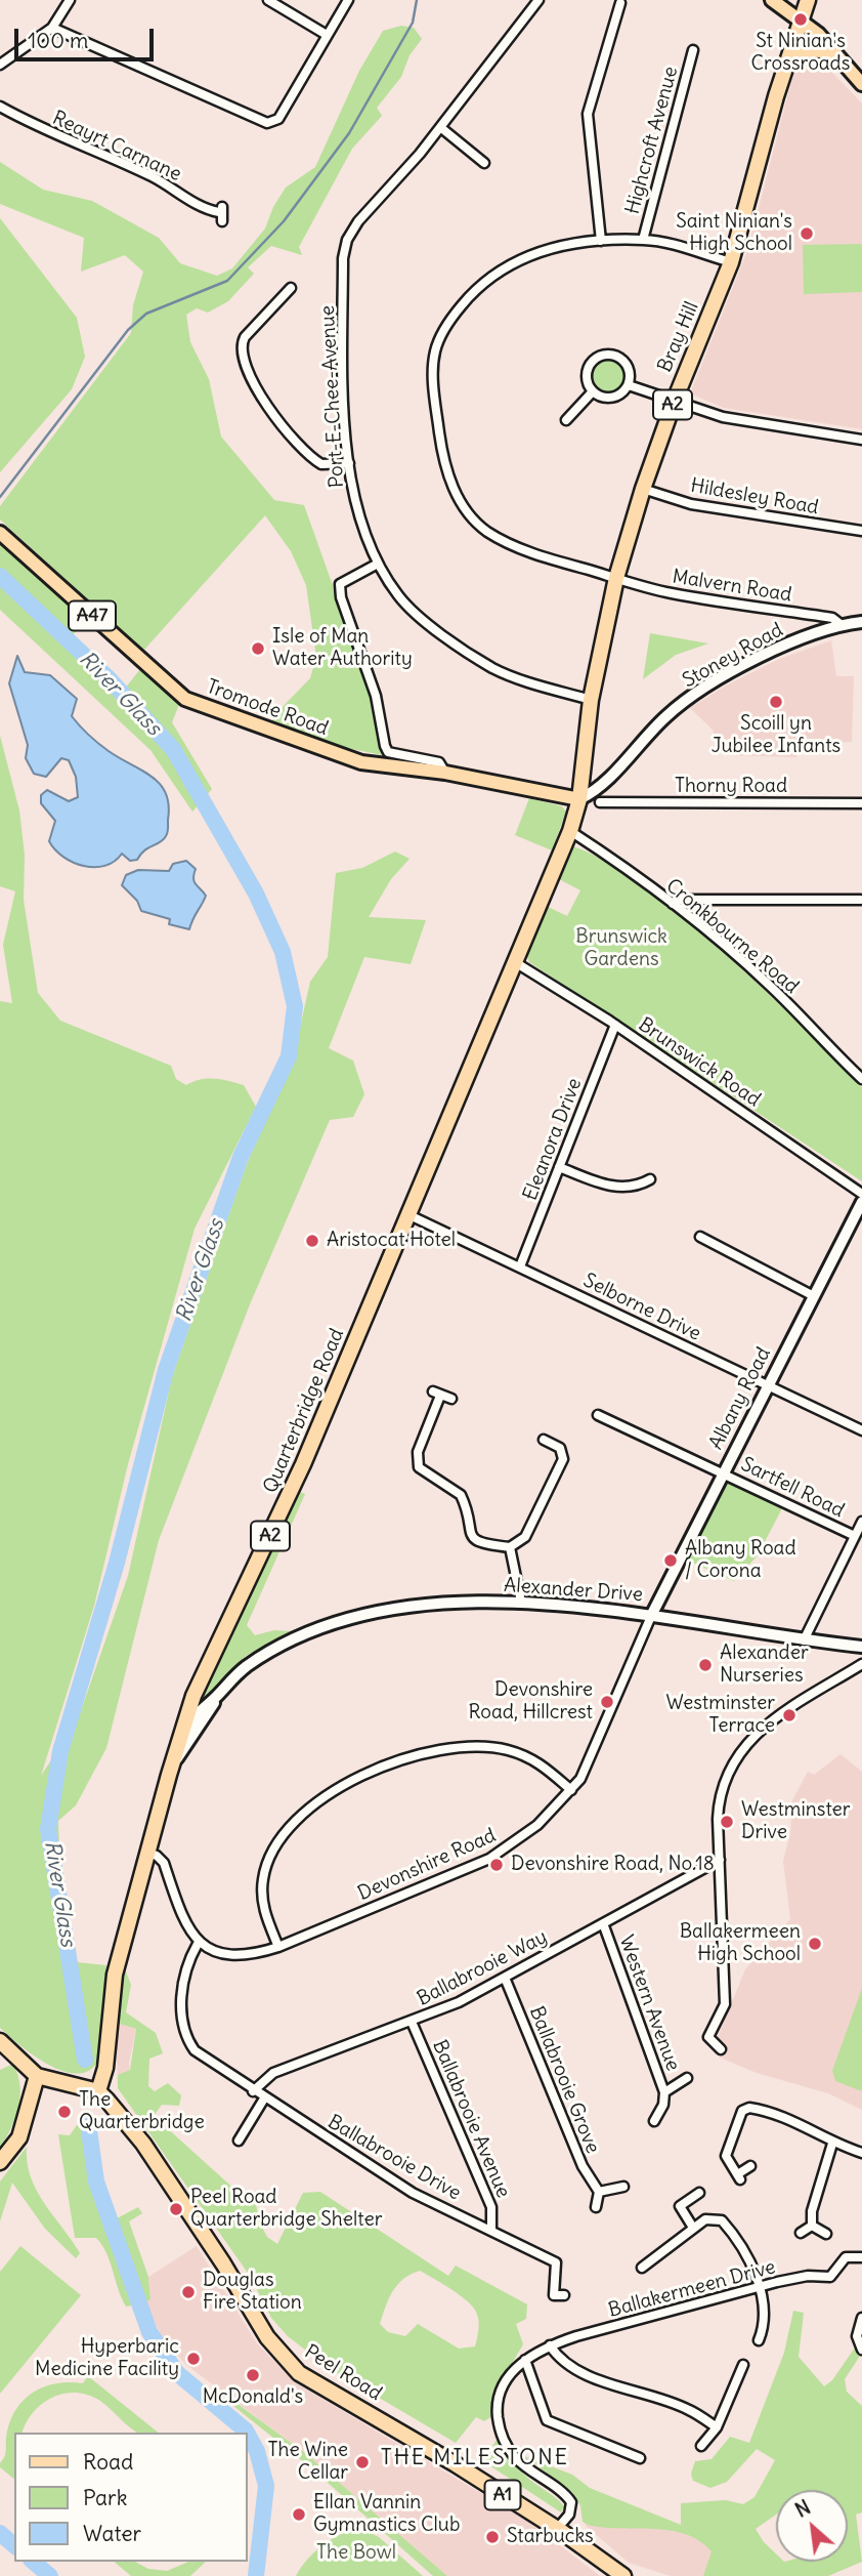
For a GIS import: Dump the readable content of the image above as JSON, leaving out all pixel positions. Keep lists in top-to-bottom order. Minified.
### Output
{"streets":{"highway":["Bray Hill","A2","Quarterbridge Road","Peel Road","A1"],"main road":["A47","Stoney Road","Tromode Road","Albany Road","Alexander Drive"],"street":["Highcroft Avenue","Reayrt Carnane","Port-E-Chee-Avenue","Hildesley Road","Malvern Road","Thorny Road","Cronkbourne Road","Brunswick Road","Eleanora Drive","Selborne Drive","Sartfell Road","Devonshire Road","Ballabrooie Way","Western Avenue","Ballabrooie Grove","Ballabrooie Avenue","Ballabrooie Drive","Ballakermeen Drive"]},"crossings":[["Highcroft Avenue","Malvern Road"],["Bray Hill","Port-E-Chee-Avenue"],["Bray Hill","A2"],["Bray Hill","Hildesley Road"],["Bray Hill","Malvern Road"],["Bray Hill","Stoney Road"],["Bray Hill","Tromode Road"],["Bray Hill","Quarterbridge Road"],["Malvern Road","Stoney Road"],["Stoney Road","Tromode Road"],["Stoney Road","Quarterbridge Road"],["Tromode Road","Quarterbridge Road"],["Cronkbourne Road","Quarterbridge Road"],["Brunswick Road","Eleanora Drive"],["Brunswick Road","Quarterbridge Road"],["Eleanora Drive","Selborne Drive"],["Selborne Drive","Albany Road"],["Selborne Drive","Quarterbridge Road"],["Albany Road","Sartfell Road"],["Albany Road","Alexander Drive"],["Albany Road","Devonshire Road"],["Quarterbridge Road","Alexander Drive"],["Quarterbridge Road","Peel Road"],["Alexander Drive","Devonshire Road"],["Devonshire Road","Ballabrooie Drive"],["Ballabrooie Way","Western Avenue"],["Ballabrooie Way","Ballabrooie Grove"],["Ballabrooie Way","Ballabrooie Avenue"],["Ballabrooie Way","Ballabrooie Drive"],["Ballabrooie Avenue","Ballabrooie Drive"],["Ballakermeen Drive","Peel Road"]],"districts":["THE MILESTONE"],"water":["River Glass"],"parks":["Brunswick Gardens","The Bowl"],"places":["St Ninian's Crossroads","Saint Ninian's High School","Isle of Man Water Authority","Scoill yn Jubilee Infants","Aristocat Hotel","Albany Road / Corona","Alexander Nurseries","Devonshire Road, Hillcrest","Westminster Terrace","Westminster Drive","Devonshire Road, No.18","Ballakermeen High School","The Quarterbridge","Peel Road Quarterbridge Shelter","Douglas Fire Station","Hyperbaric Medicine Facility","McDonald's","The Wine Cellar","Ellan Vannin Gymnastics Club","Starbucks"],"legend":["Road","Park","Water"],"scale_bar":"100 m","north":"top left"}
